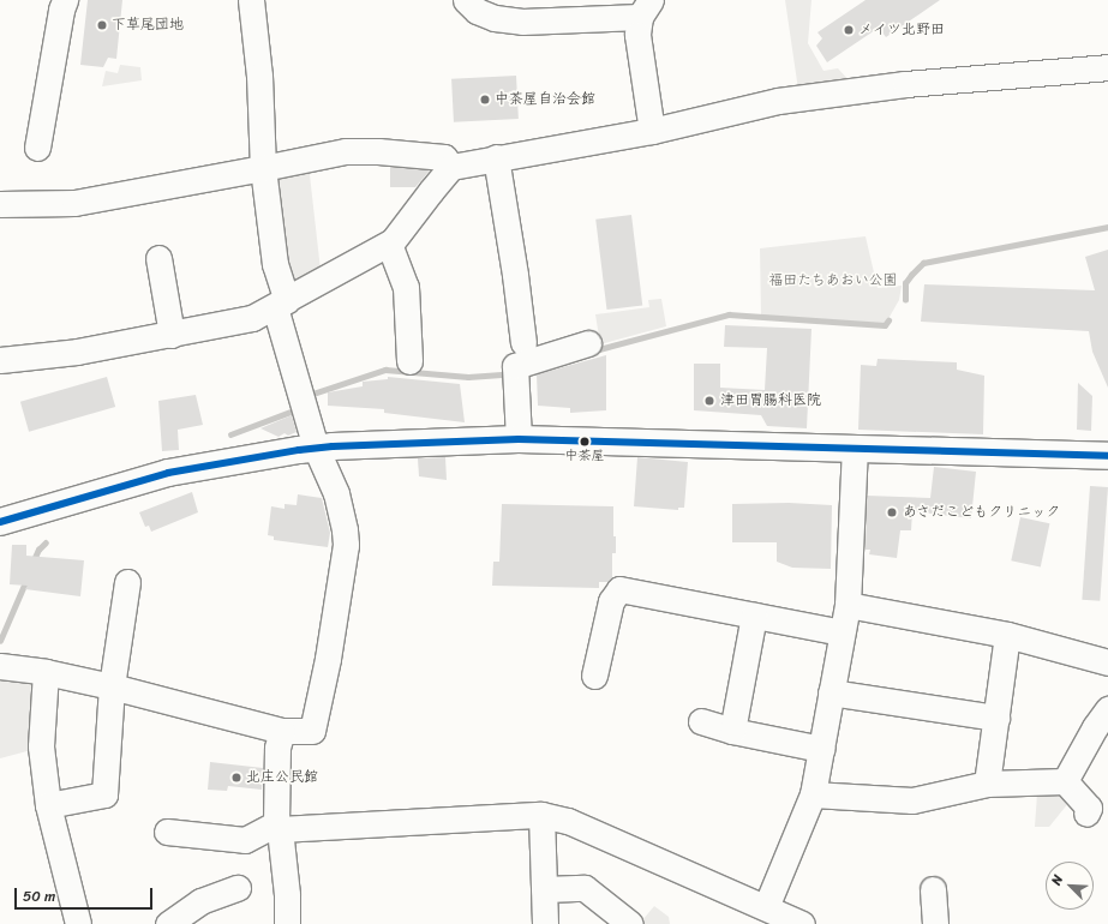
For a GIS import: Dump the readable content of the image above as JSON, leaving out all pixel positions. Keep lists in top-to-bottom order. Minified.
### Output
{"parks":["福田たちあおい公園"],"places":["下草尾団地","メイツ北野田","中茶屋自治会館","津田胃腸科医院","中茶屋","あさだこどもクリニック","北庄公民館"],"scale_bar":"50 m","north":"top left"}
